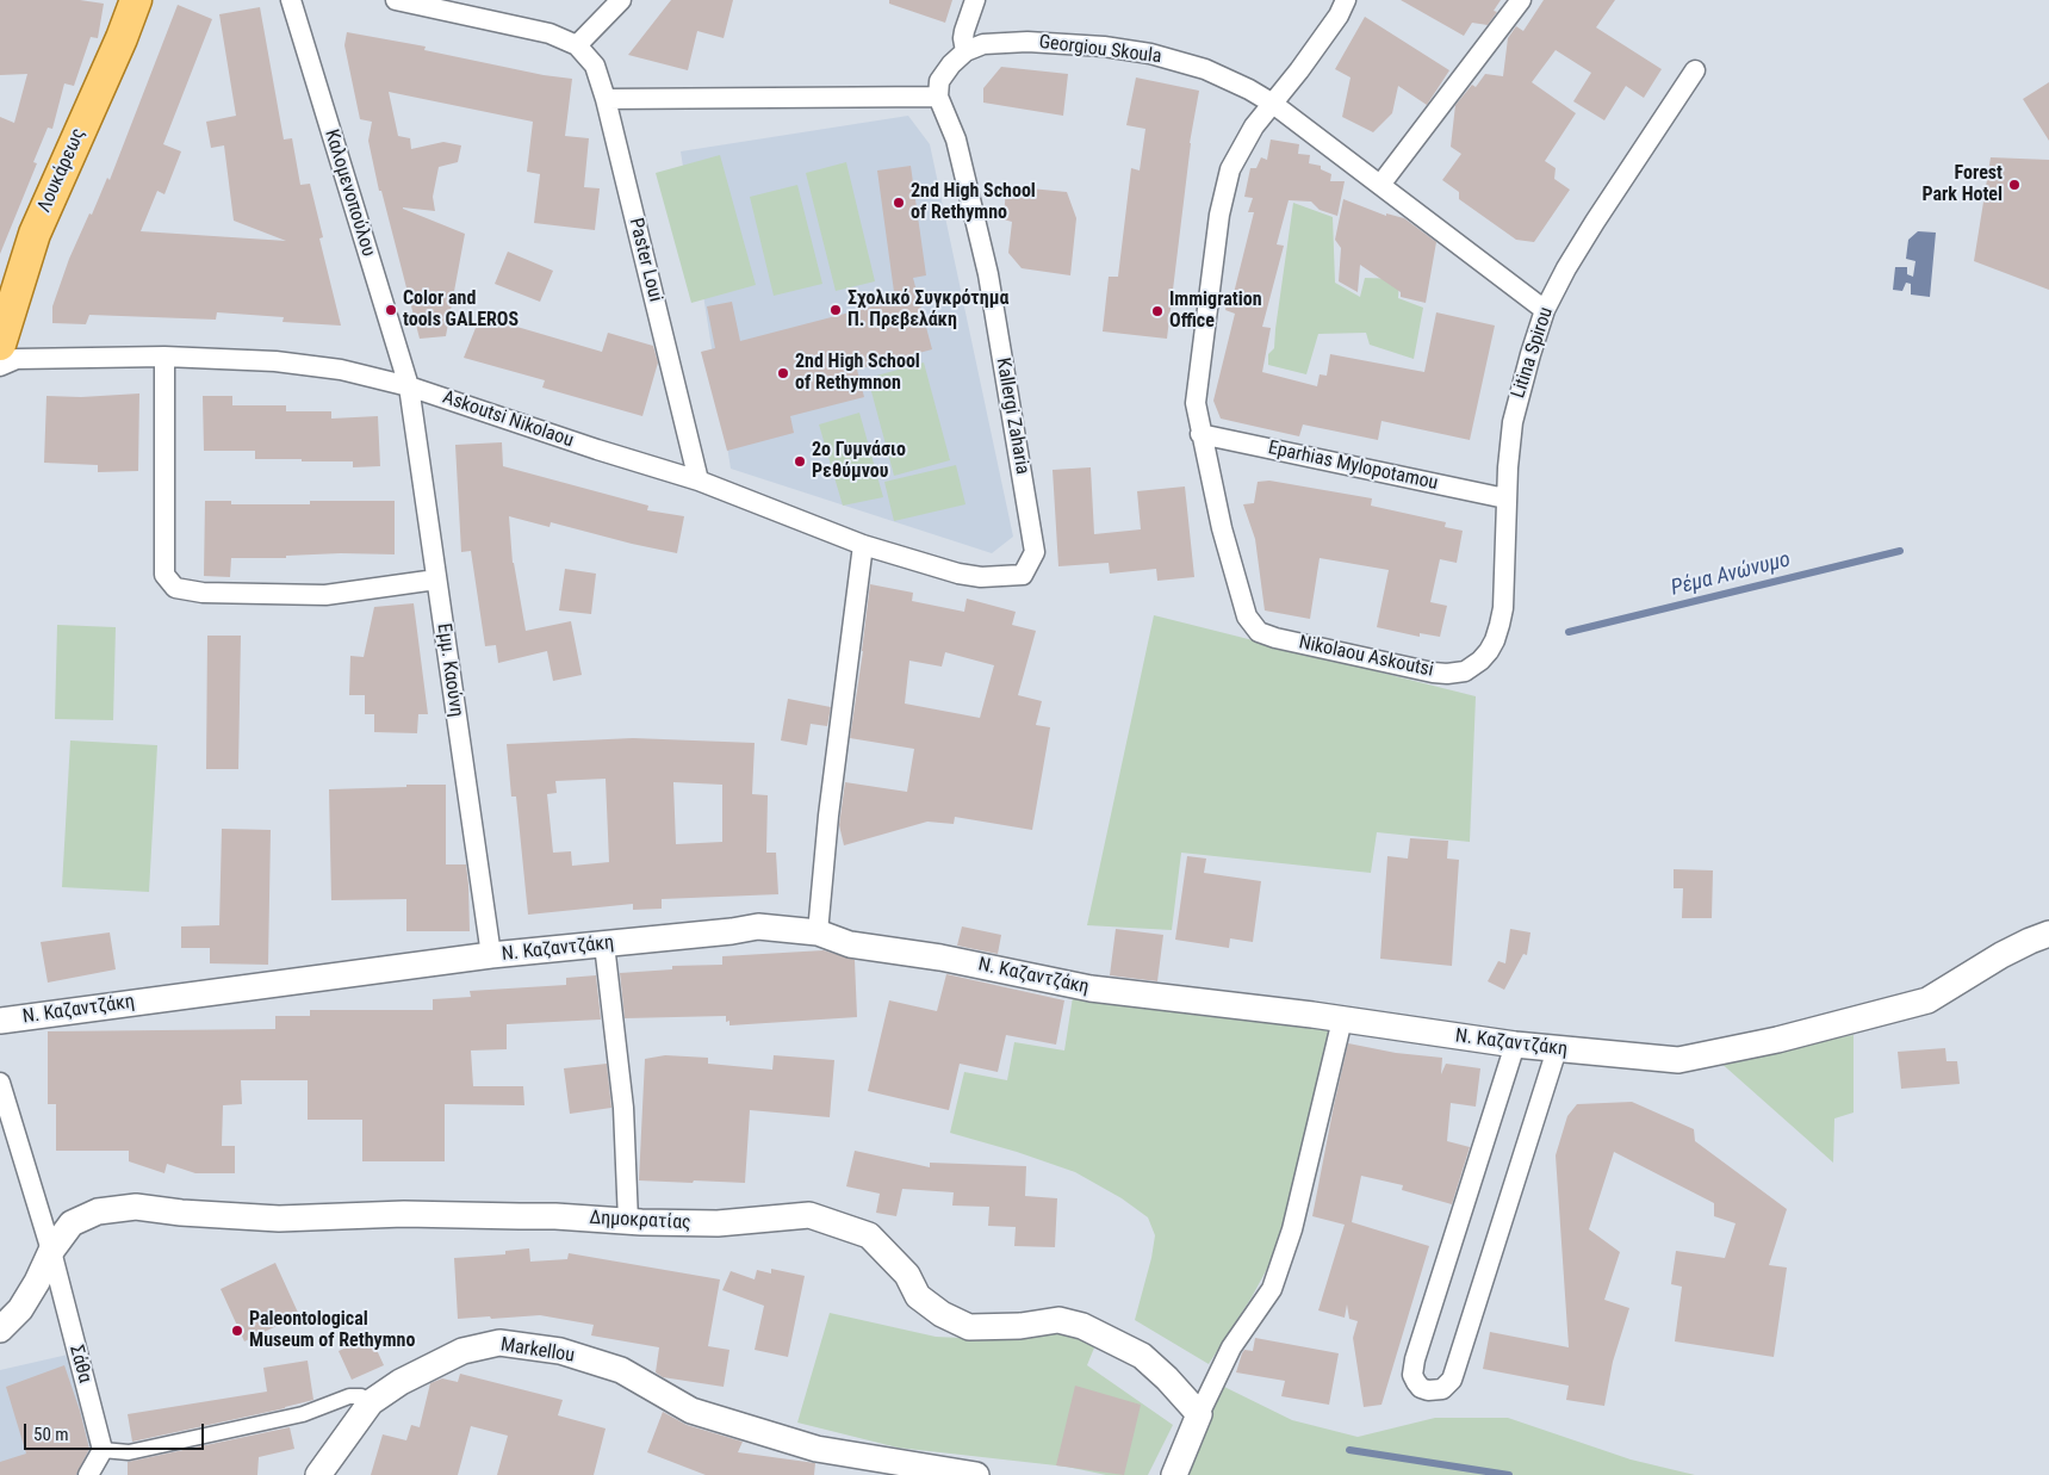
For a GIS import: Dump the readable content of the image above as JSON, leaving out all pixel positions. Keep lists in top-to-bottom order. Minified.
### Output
{"streets":{"main road":["Λουκάρεως"],"street":["Georgiou Skoula","Καλομενοπούλου","Paster Loui","Litina Spirou","Kallergi Zaharia","Askoutsi Nikolaou","Eparhias Mylopotamou","Nikolaou Askoutsi","Εμμ. Καούνη","Ν. Καζαντζάκη","Δημοκρατίας","Markellou","Σάθα"]},"crossings":[["Georgiou Skoula","Litina Spirou"],["Georgiou Skoula","Kallergi Zaharia"],["Καλομενοπούλου","Askoutsi Nikolaou"],["Καλομενοπούλου","Εμμ. Καούνη"],["Paster Loui","Askoutsi Nikolaou"],["Litina Spirou","Eparhias Mylopotamou"],["Litina Spirou","Nikolaou Askoutsi"],["Kallergi Zaharia","Askoutsi Nikolaou"],["Askoutsi Nikolaou","Εμμ. Καούνη"],["Eparhias Mylopotamou","Nikolaou Askoutsi"],["Εμμ. Καούνη","Ν. Καζαντζάκη"],["Δημοκρατίας","Σάθα"]],"water":["Ρέμα Ανώνυμο"],"places":["Forest Park Hotel","2nd High School of Rethymno","Color and tools GALEROS","Σχολικό Συγκρότημα Π. Πρεβελάκη","Immigration Office","2nd High School of Rethymnon","2ο Γυμνάσιο Ρεθύμνου","Paleontological Museum of Rethymno"],"scale_bar":"50 m"}
